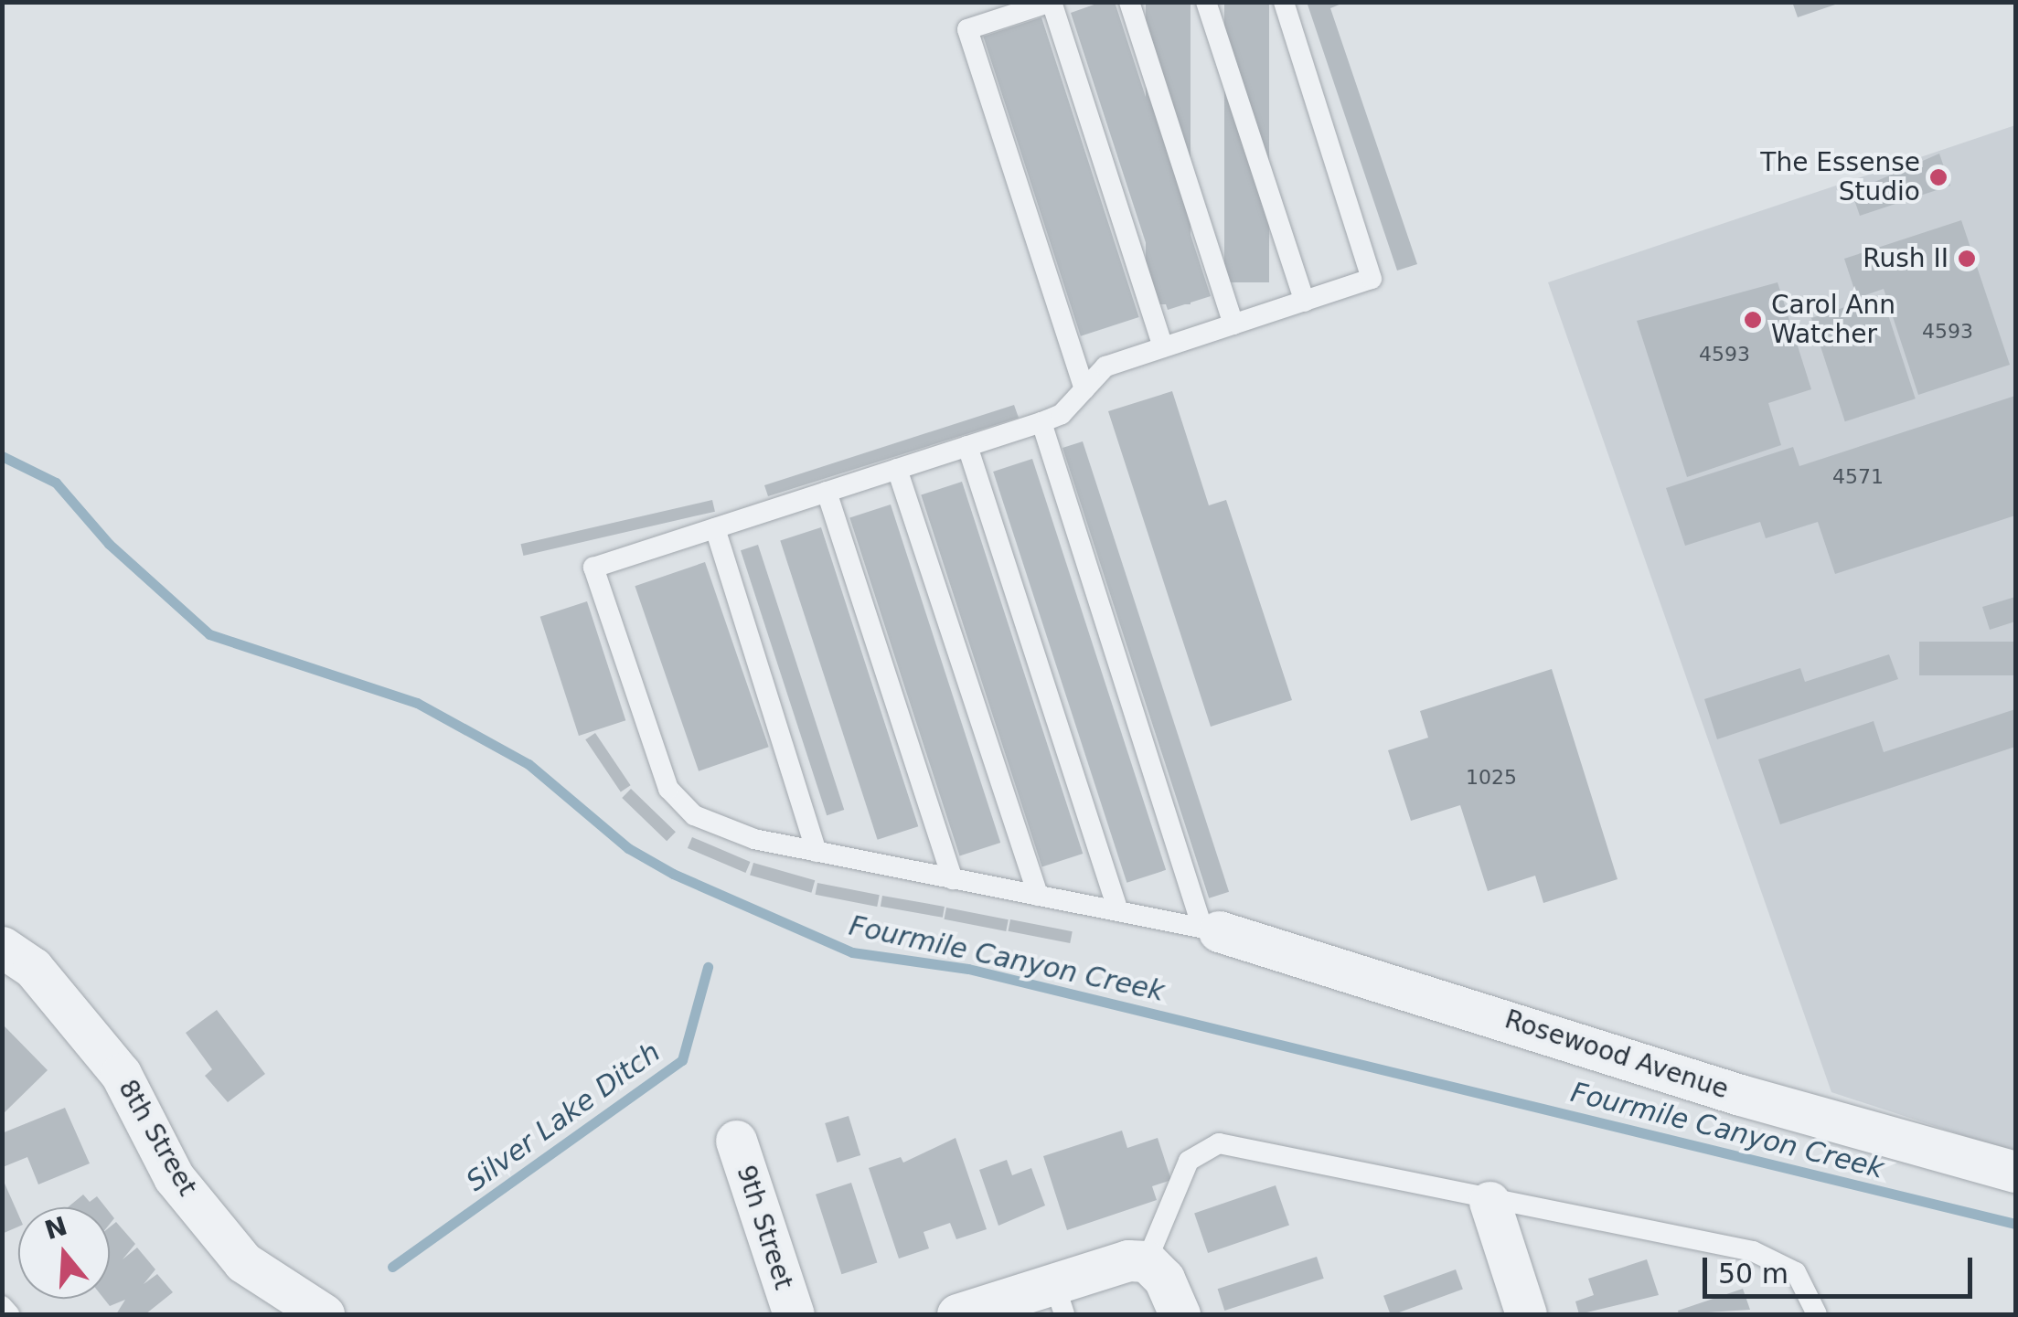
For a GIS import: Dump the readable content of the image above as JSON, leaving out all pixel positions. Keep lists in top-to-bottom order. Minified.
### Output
{"streets":{"street":["Rosewood Avenue","8th Street","9th Street"]},"water":["Fourmile Canyon Creek","Silver Lake Ditch"],"places":["The Essense Studio","Rush II","Carol Ann Watcher"],"house_numbers":["4593","4593","4571","1025"],"scale_bar":"50 m","north":"top"}
